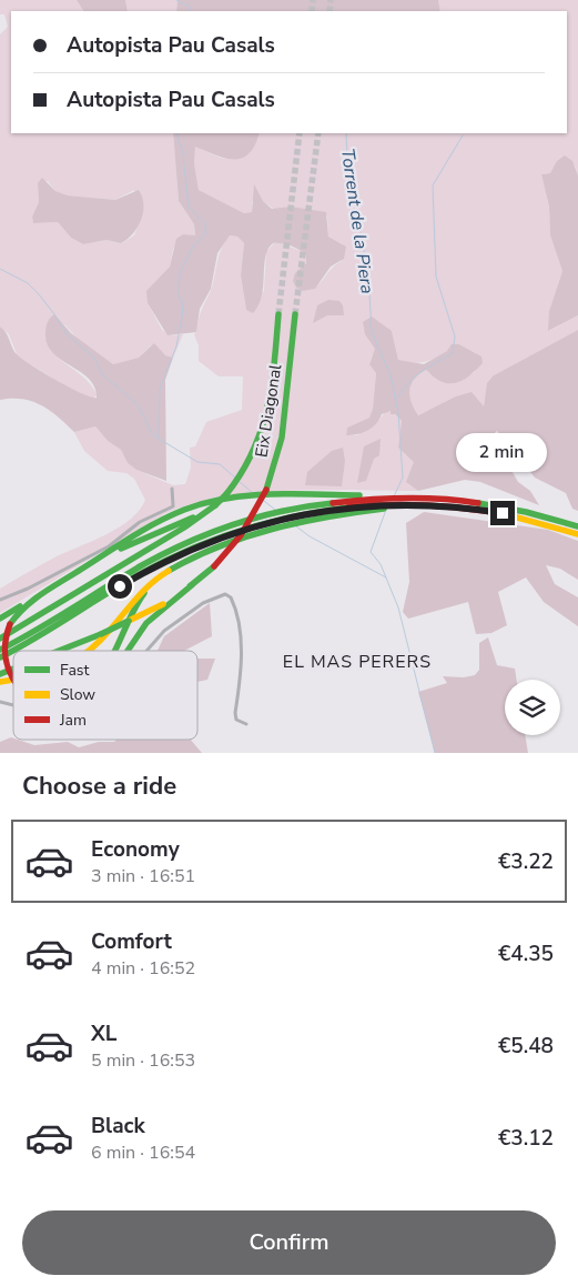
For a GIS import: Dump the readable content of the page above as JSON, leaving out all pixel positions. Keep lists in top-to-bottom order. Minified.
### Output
{"streets":{"highway":["Eix Diagonal"]},"districts":["EL MAS PERERS"],"water":["Torrent de la Piera"],"legend":["Fast","Slow","Jam"],"page":{"banner":["Autopista Pau Casals","Autopista Pau Casals"],"bubble":"2 min","heading":"Choose a ride","list":[{"name":"Economy","note":"3 min · 16:51","value":"€3.22"},{"name":"Comfort","note":"4 min · 16:52","value":"€4.35"},{"name":"XL","note":"5 min · 16:53","value":"€5.48"},{"name":"Black","note":"6 min · 16:54","value":"€3.12"}],"buttons":"Confirm"}}
